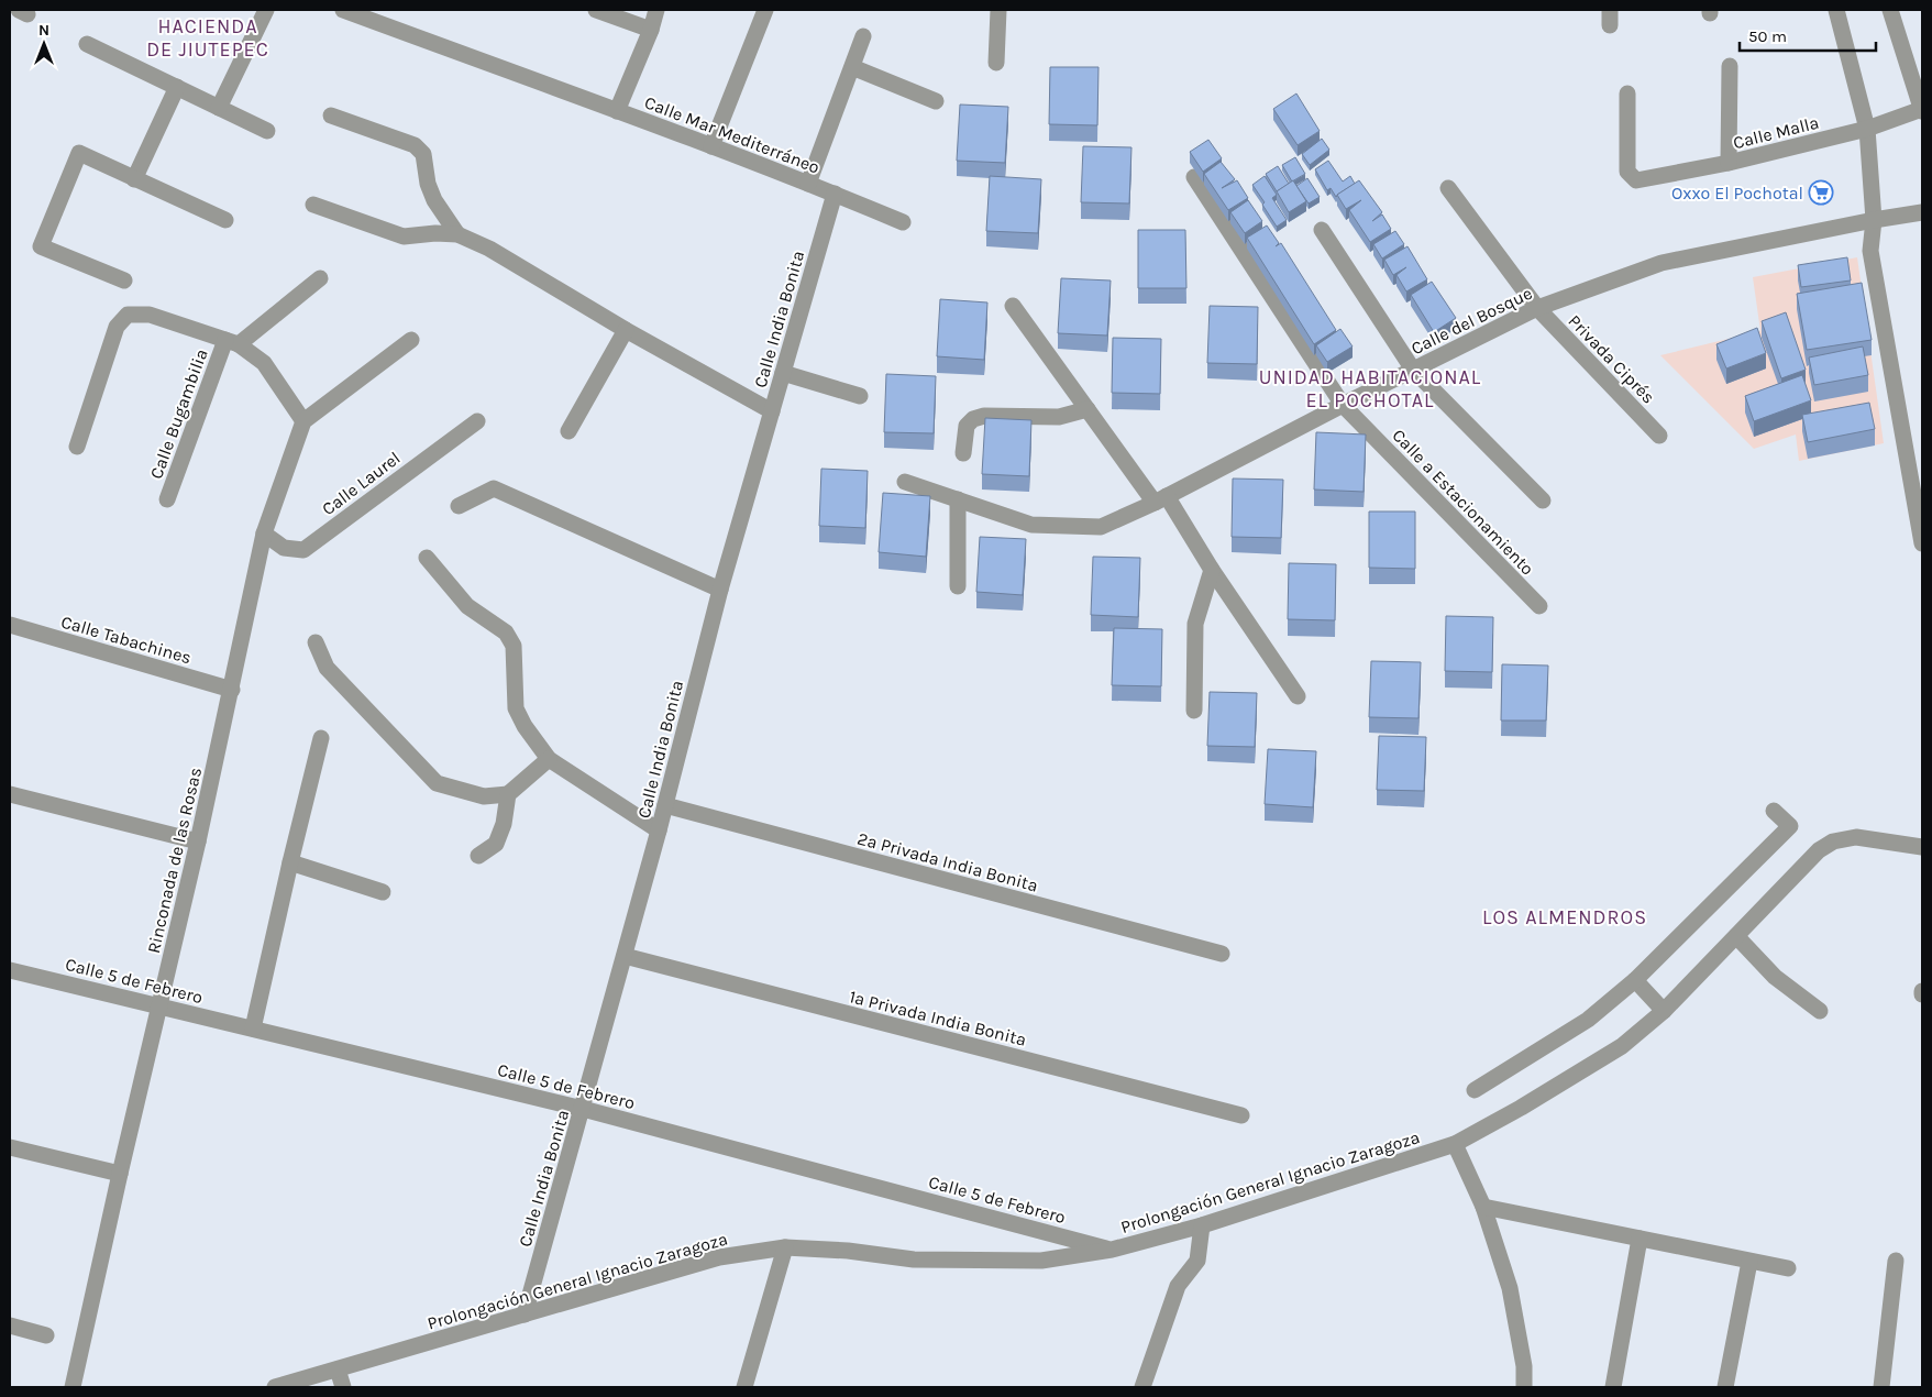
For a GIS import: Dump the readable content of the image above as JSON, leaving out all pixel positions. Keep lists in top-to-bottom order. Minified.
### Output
{"streets":{"street":["Calle Malla","Calle Mar Mediterráneo","Calle India Bonita","Calle del Bosque","Privada Ciprés","Calle Bugambilia","Calle Laurel","Calle a Estacionamiento","Calle Tabachines","Rinconada de las Rosas","2a Privada India Bonita","Calle 5 de Febrero","1a Privada India Bonita","Prolongación General Ignacio Zaragoza"]},"crossings":[["Calle Mar Mediterráneo","Calle India Bonita"],["Calle India Bonita","2a Privada India Bonita"],["Calle India Bonita","Calle 5 de Febrero"],["Calle India Bonita","1a Privada India Bonita"],["Calle India Bonita","Prolongación General Ignacio Zaragoza"],["Calle del Bosque","Privada Ciprés"],["Calle del Bosque","Calle a Estacionamiento"],["Calle Laurel","Rinconada de las Rosas"],["Calle Tabachines","Rinconada de las Rosas"],["Rinconada de las Rosas","Calle 5 de Febrero"],["Calle 5 de Febrero","Prolongación General Ignacio Zaragoza"]],"districts":["HACIENDA DE JIUTEPEC","UNIDAD HABITACIONAL EL POCHOTAL","LOS ALMENDROS"],"places":{"supermarket":["Oxxo El Pochotal"]},"scale_bar":"50 m","north":"top"}
